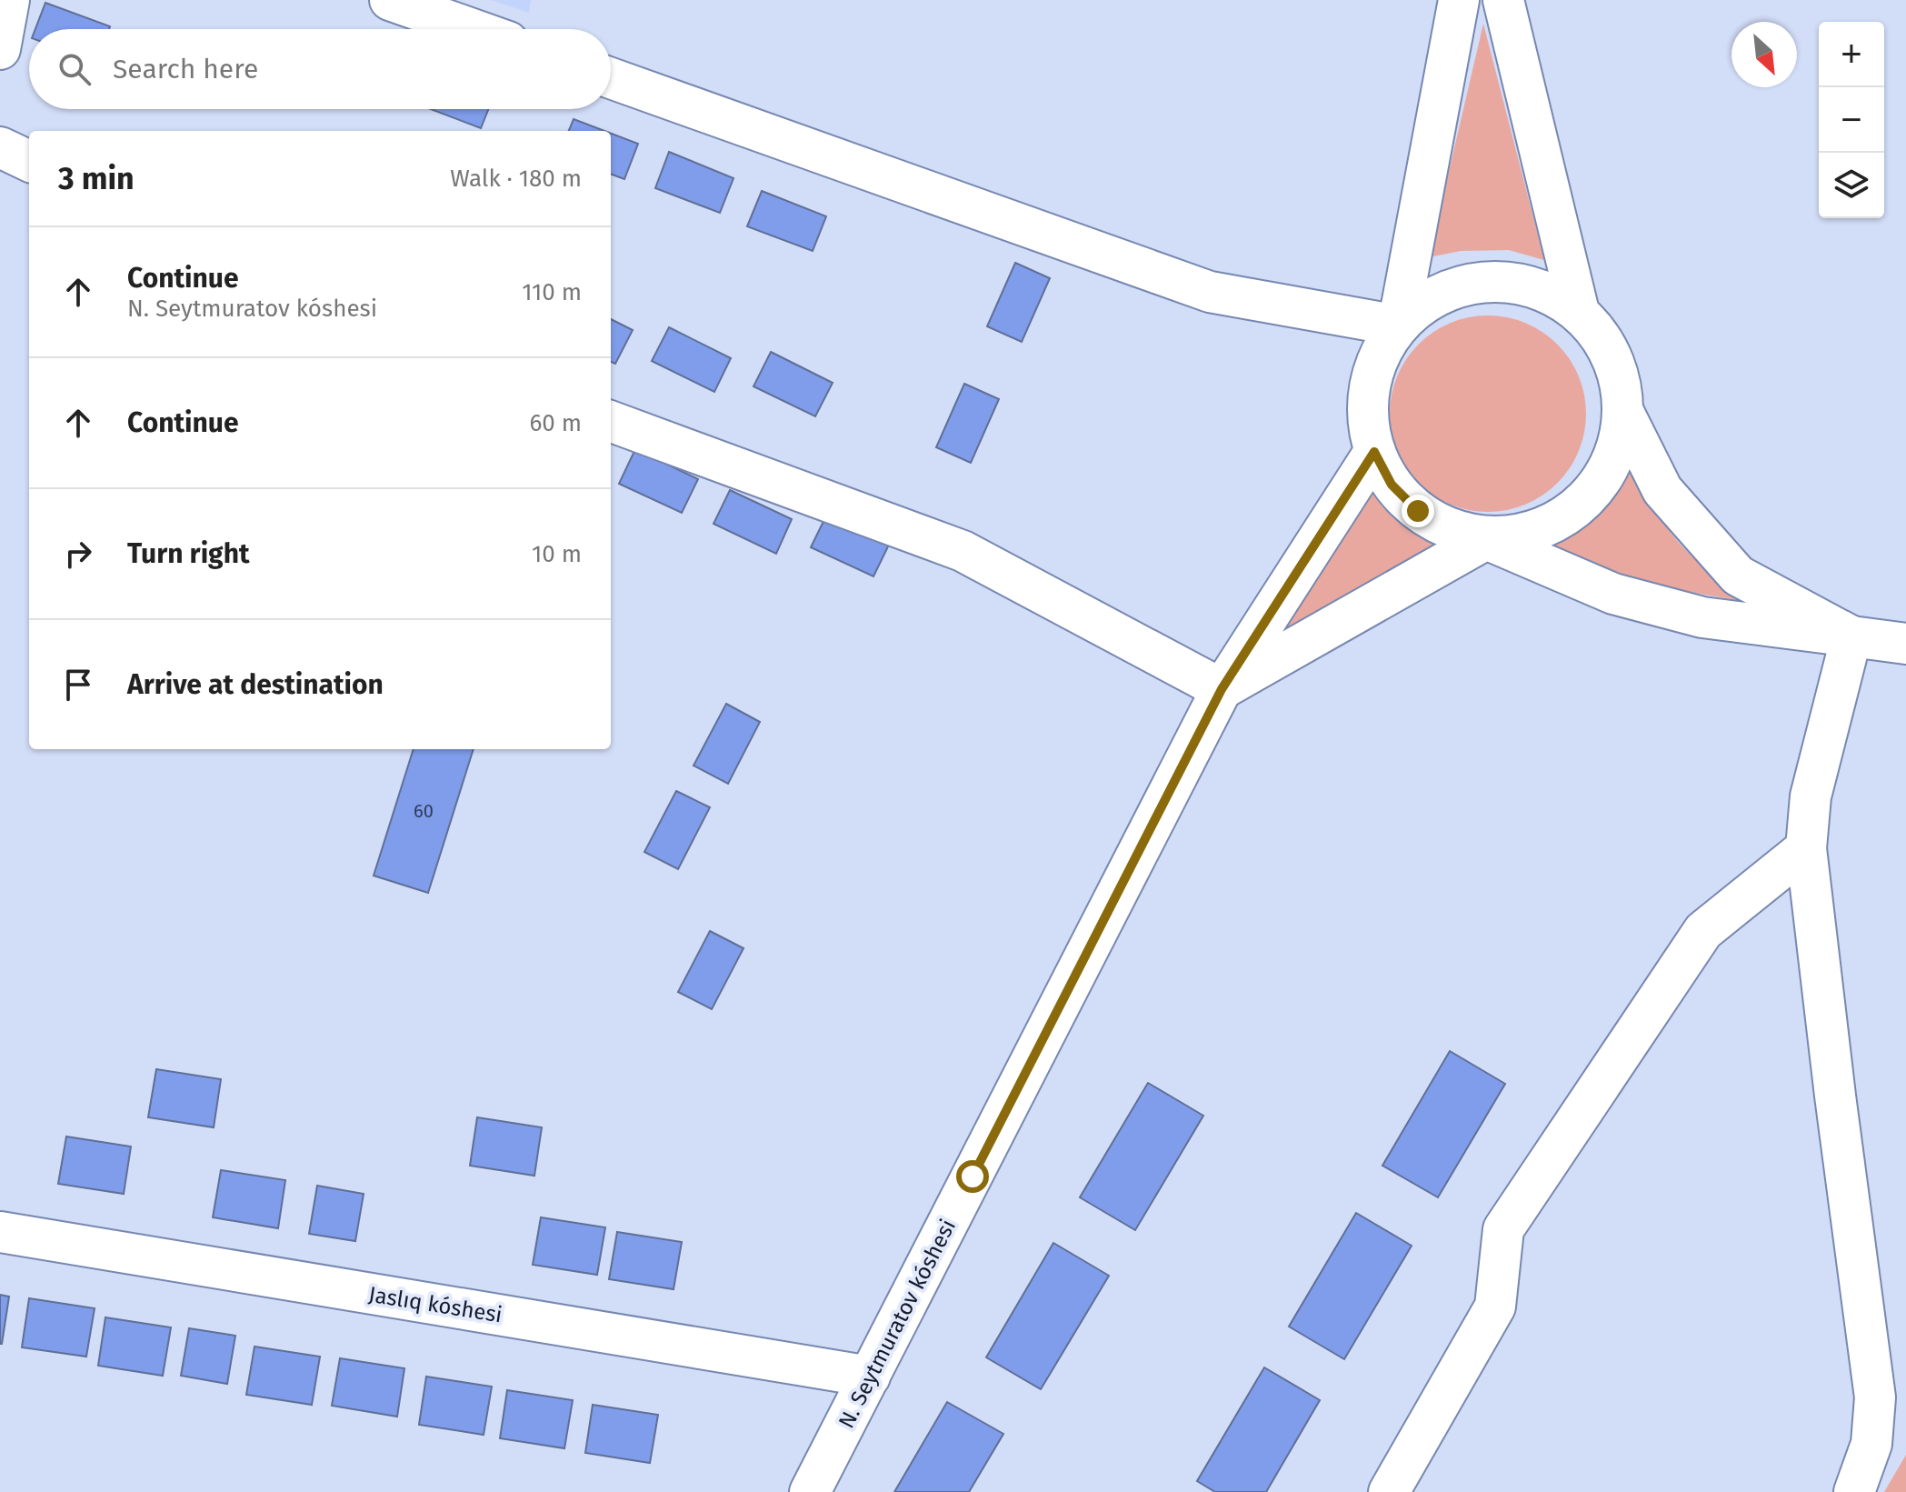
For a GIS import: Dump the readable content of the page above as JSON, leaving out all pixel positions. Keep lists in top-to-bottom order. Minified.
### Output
{"streets":{"street":["Jaslıq kóshesi","N. Seytmuratov kóshesi"]},"crossings":[["Jaslıq kóshesi","N. Seytmuratov kóshesi"]],"house_numbers":["60"],"north":"bottom right","page":{"map_buttons":["+","−"],"search":"Search here","heading":["3 min","Walk · 180 m"],"list":[["Continue","N. Seytmuratov kóshesi","110 m"],["Continue","60 m"],["Turn right","10 m"],"Arrive at destination"]}}
